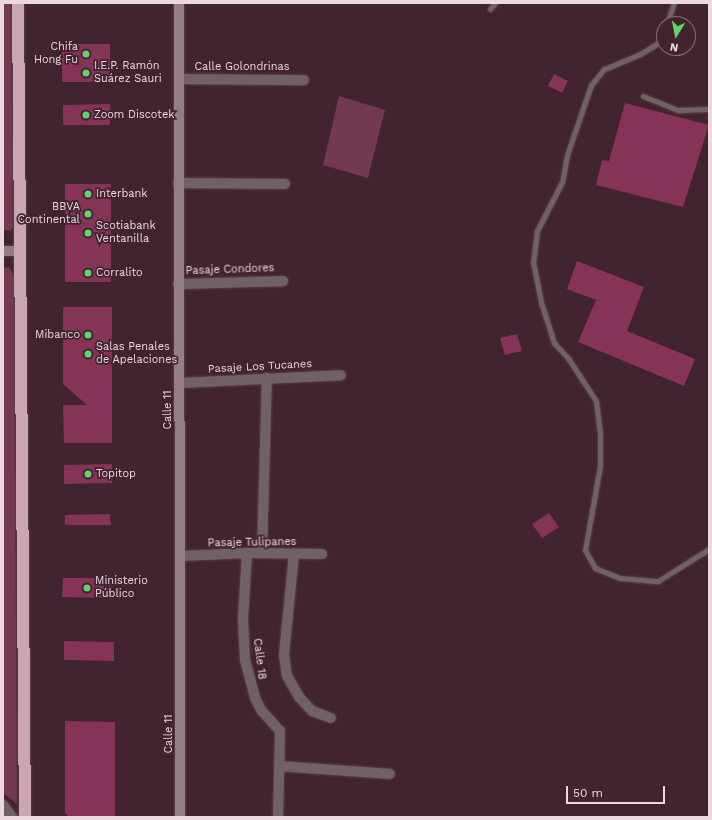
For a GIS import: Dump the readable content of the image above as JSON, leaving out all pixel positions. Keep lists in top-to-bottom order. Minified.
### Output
{"streets":{"street":["Calle Golondrinas","Pasaje Condores","Pasaje Los Tucanes","Calle 11","Pasaje Tulipanes","Calle 18"]},"crossings":[["Calle Golondrinas","Calle 11"],["Pasaje Condores","Calle 11"],["Pasaje Los Tucanes","Calle 11"],["Calle 11","Pasaje Tulipanes"],["Pasaje Tulipanes","Calle 18"]],"places":["Chifa Hong Fu","I.E.P. Ramón Suárez Sauri","Zoom Discotek","Interbank","BBVA Continental","Scotiabank Ventanilla","Corralito","Mibanco","Salas Penales de Apelaciones","Topitop","Ministerio Público"],"scale_bar":"50 m","north":"bottom"}
